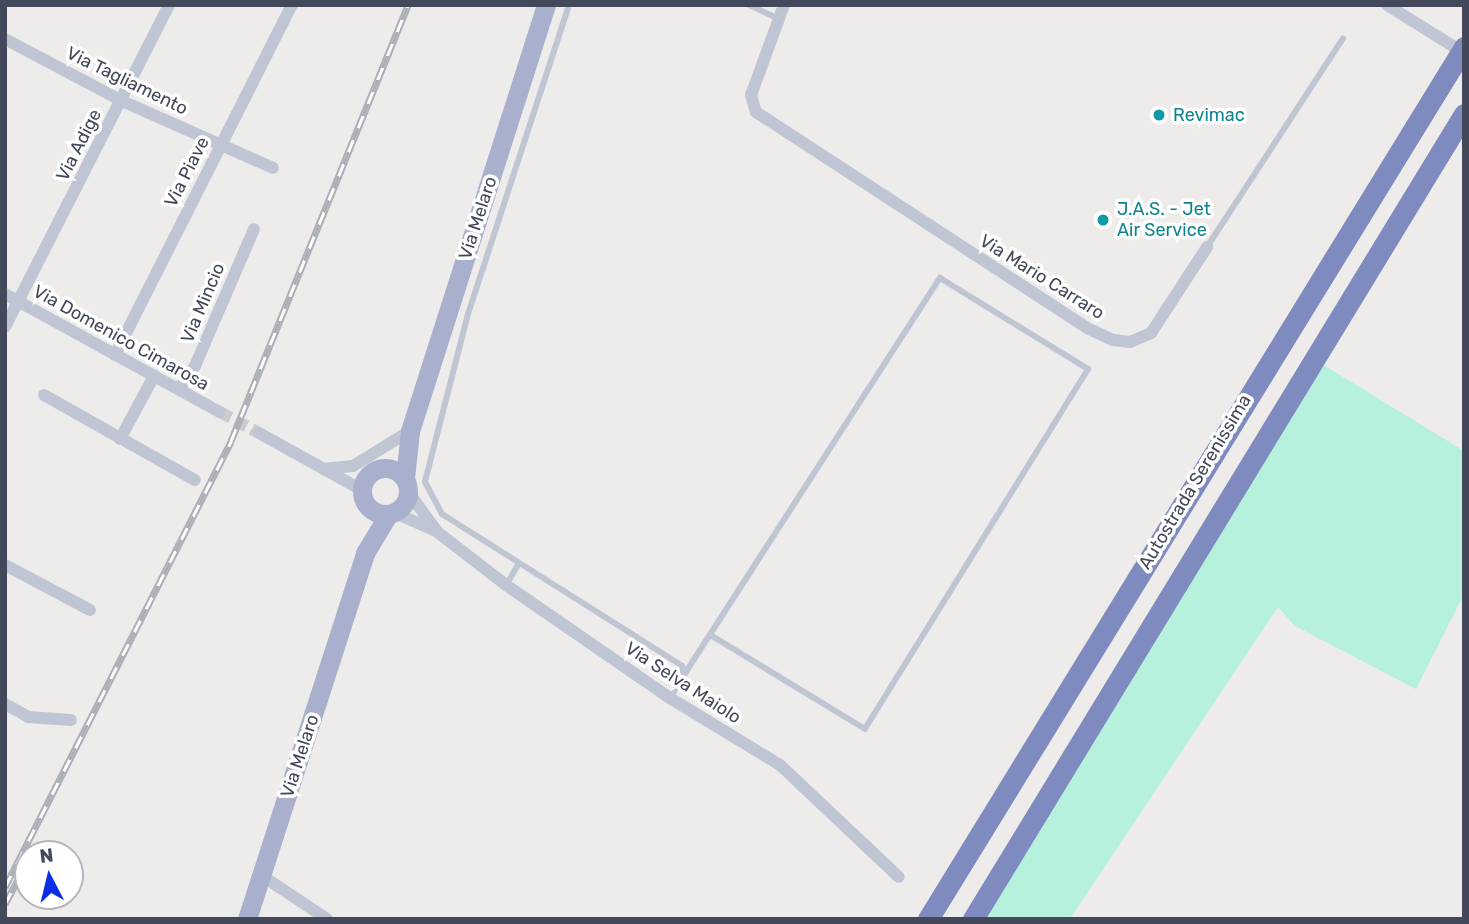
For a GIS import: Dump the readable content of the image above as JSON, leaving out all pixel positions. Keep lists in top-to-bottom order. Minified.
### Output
{"streets":{"highway":["Autostrada Serenissima"],"main road":["Via Melaro"],"street":["Via Tagliamento","Via Adige","Via Piave","Via Mario Carraro","Via Mincio","Via Domenico Cimarosa","Via Selva Maiolo"]},"crossings":[["Via Tagliamento","Via Adige"],["Via Tagliamento","Via Piave"],["Via Adige","Via Domenico Cimarosa"],["Via Piave","Via Domenico Cimarosa"],["Via Melaro","Via Selva Maiolo"],["Via Mincio","Via Domenico Cimarosa"]],"places":["Revimac","J.A.S. - Jet Air Service"],"north":"top"}
